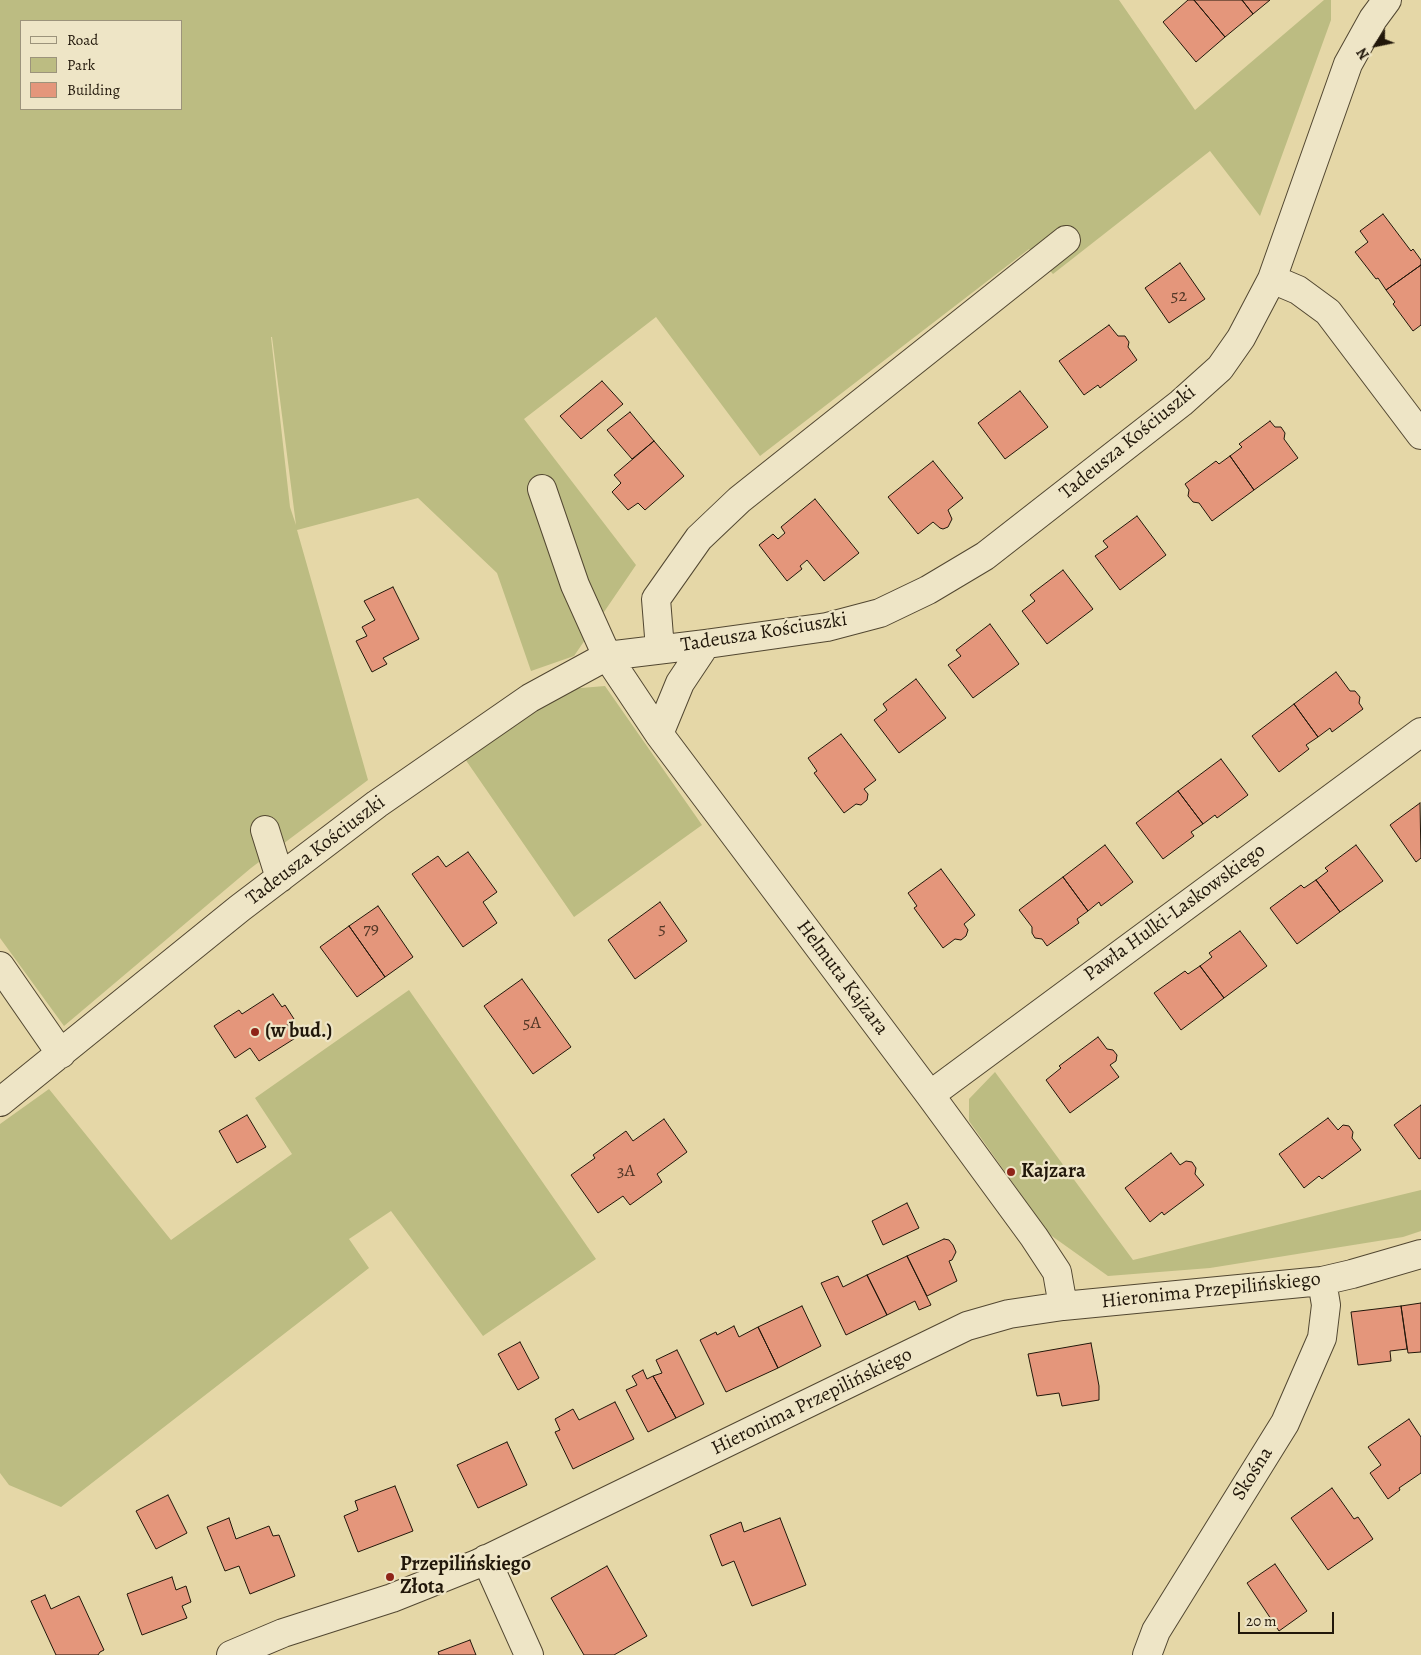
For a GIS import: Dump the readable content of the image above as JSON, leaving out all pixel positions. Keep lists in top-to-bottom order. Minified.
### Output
{"streets":{"street":["Tadeusza Kościuszki","Pawła Hulki-Laskowskiego","Helmuta Kajzara","Hieronima Przepilińskiego","Skośna"]},"crossings":[["Tadeusza Kościuszki","Helmuta Kajzara"],["Pawła Hulki-Laskowskiego","Helmuta Kajzara"],["Helmuta Kajzara","Hieronima Przepilińskiego"],["Hieronima Przepilińskiego","Skośna"]],"places":["(w bud.)","Kajzara","Przepilińskiego Złota"],"house_numbers":["52","79","5","5A","3A"],"legend":["Road","Park","Building"],"scale_bar":"20 m","north":"bottom left"}
